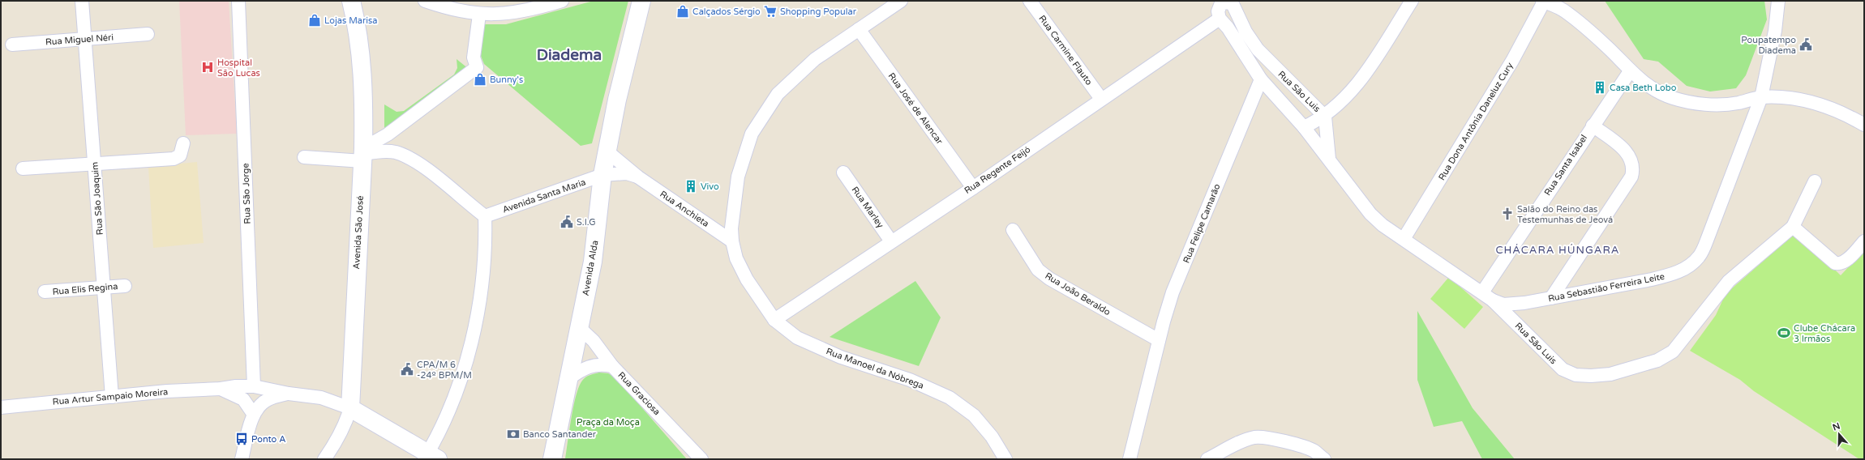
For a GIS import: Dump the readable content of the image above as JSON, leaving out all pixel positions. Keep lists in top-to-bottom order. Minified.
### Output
{"streets":{"main road":["Avenida São José","Avenida Alda"],"street":["Rua Miguel Néri","Rua Carmine Flauto","Rua São Luis","Rua José de Alencar","Rua Dona Antônia Daneluz Cury","Rua Santa Isabel","Rua Regente Feijó","Rua São Jorge","Avenida Santa Maria","Rua São Joaquim","Rua Marley","Rua Anchieta","Rua Felipe Camarão","Rua Sebastião Ferreira Leite","Rua Elis Regina","Rua João Beraldo","Rua Manoel da Nóbrega","Rua Graciosa","Rua Artur Sampaio Moreira"]},"crossings":[["Rua Miguel Néri","Rua São Joaquim"],["Rua Carmine Flauto","Rua Regente Feijó"],["Rua São Luis","Rua Dona Antônia Daneluz Cury"],["Rua São Luis","Rua Santa Isabel"],["Rua São Luis","Rua Felipe Camarão"],["Rua São Luis","Rua Sebastião Ferreira Leite"],["Rua José de Alencar","Rua Regente Feijó"],["Rua José de Alencar","Rua Manoel da Nóbrega"],["Rua Regente Feijó","Rua Marley"],["Rua Regente Feijó","Rua Manoel da Nóbrega"],["Rua São Jorge","Rua Artur Sampaio Moreira"],["Avenida Santa Maria","Rua Anchieta"],["Avenida Santa Maria","Avenida Alda"],["Rua São Joaquim","Rua Elis Regina"],["Rua São Joaquim","Rua Artur Sampaio Moreira"],["Rua Anchieta","Avenida Alda"],["Rua Anchieta","Rua Manoel da Nóbrega"],["Rua Felipe Camarão","Rua João Beraldo"],["Avenida São José","Rua Artur Sampaio Moreira"],["Avenida Alda","Rua Graciosa"]],"districts":["Diadema","CHÁCARA HÚNGARA"],"parks":["Praça da Moça"],"places":{"shop":["Calçados Sérgio","Lojas Marisa","Bunny's"],"supermarket":["Shopping Popular"],"public building":["Poupatempo Diadema","S.I.G","CPA/M 6 -24º BPM/M"],"hospital":["Hospital São Lucas"],"building":["Casa Beth Lobo","Vivo"],"church":["Salão do Reino das Testemunhas de Jeová"],"sports":["Clube Chácara 3 Irmãos"],"bank":["Banco Santander"],"bus stop":["Ponto A"]},"north":"top"}
